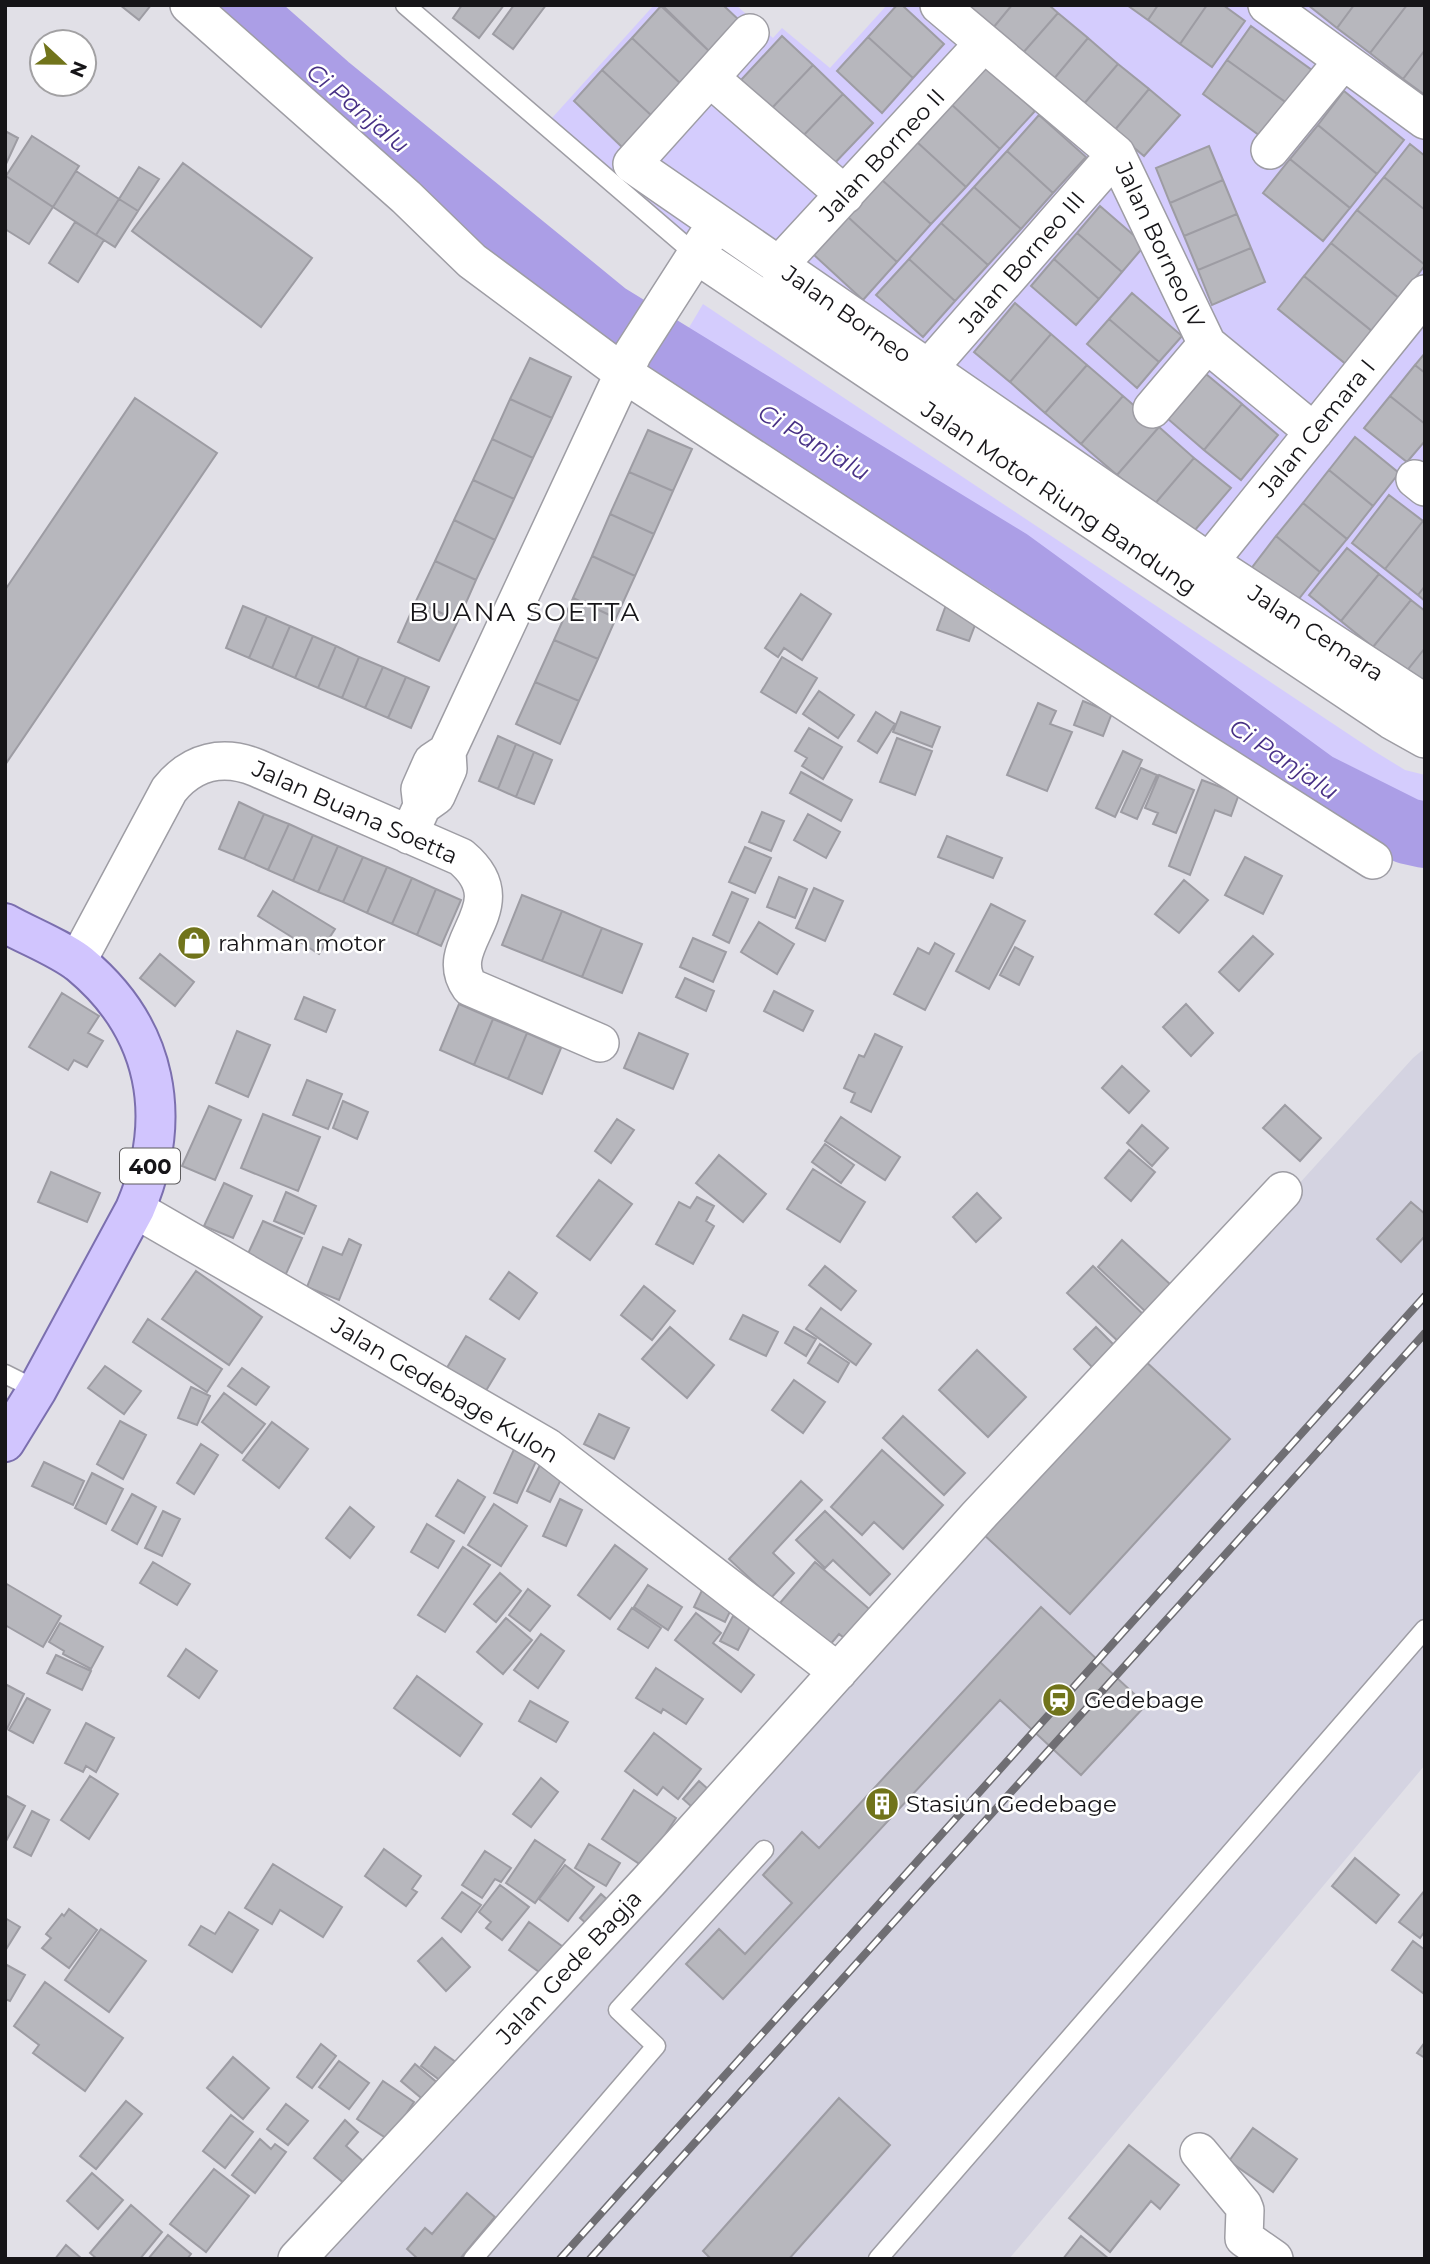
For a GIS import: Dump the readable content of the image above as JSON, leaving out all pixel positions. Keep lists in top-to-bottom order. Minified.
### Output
{"streets":{"main road":["400"],"street":["Jalan Borneo II","Jalan Borneo IV","Jalan Borneo III","Jalan Borneo","Jalan Cemara I","Jalan Motor Riung Bandung","Jalan Cemara","Jalan Buana Soetta","Jalan Gedebage Kulon","Jalan Gede Bagja"]},"crossings":[["Jalan Borneo II","Jalan Borneo IV"],["Jalan Borneo II","Jalan Borneo"],["Jalan Borneo IV","Jalan Borneo III"],["Jalan Borneo IV","Jalan Cemara I"],["Jalan Borneo III","Jalan Borneo"],["Jalan Borneo","Jalan Cemara I"],["Jalan Borneo","Jalan Cemara"],["Jalan Cemara I","Jalan Cemara"],["Jalan Buana Soetta","400"],["400","Jalan Gedebage Kulon"],["Jalan Gedebage Kulon","Jalan Gede Bagja"]],"districts":["BUANA SOETTA"],"water":["Ci Panjalu"],"places":{"shop":["rahman motor"],"station":["Gedebage"],"building":["Stasiun Gedebage"]},"north":"right"}
